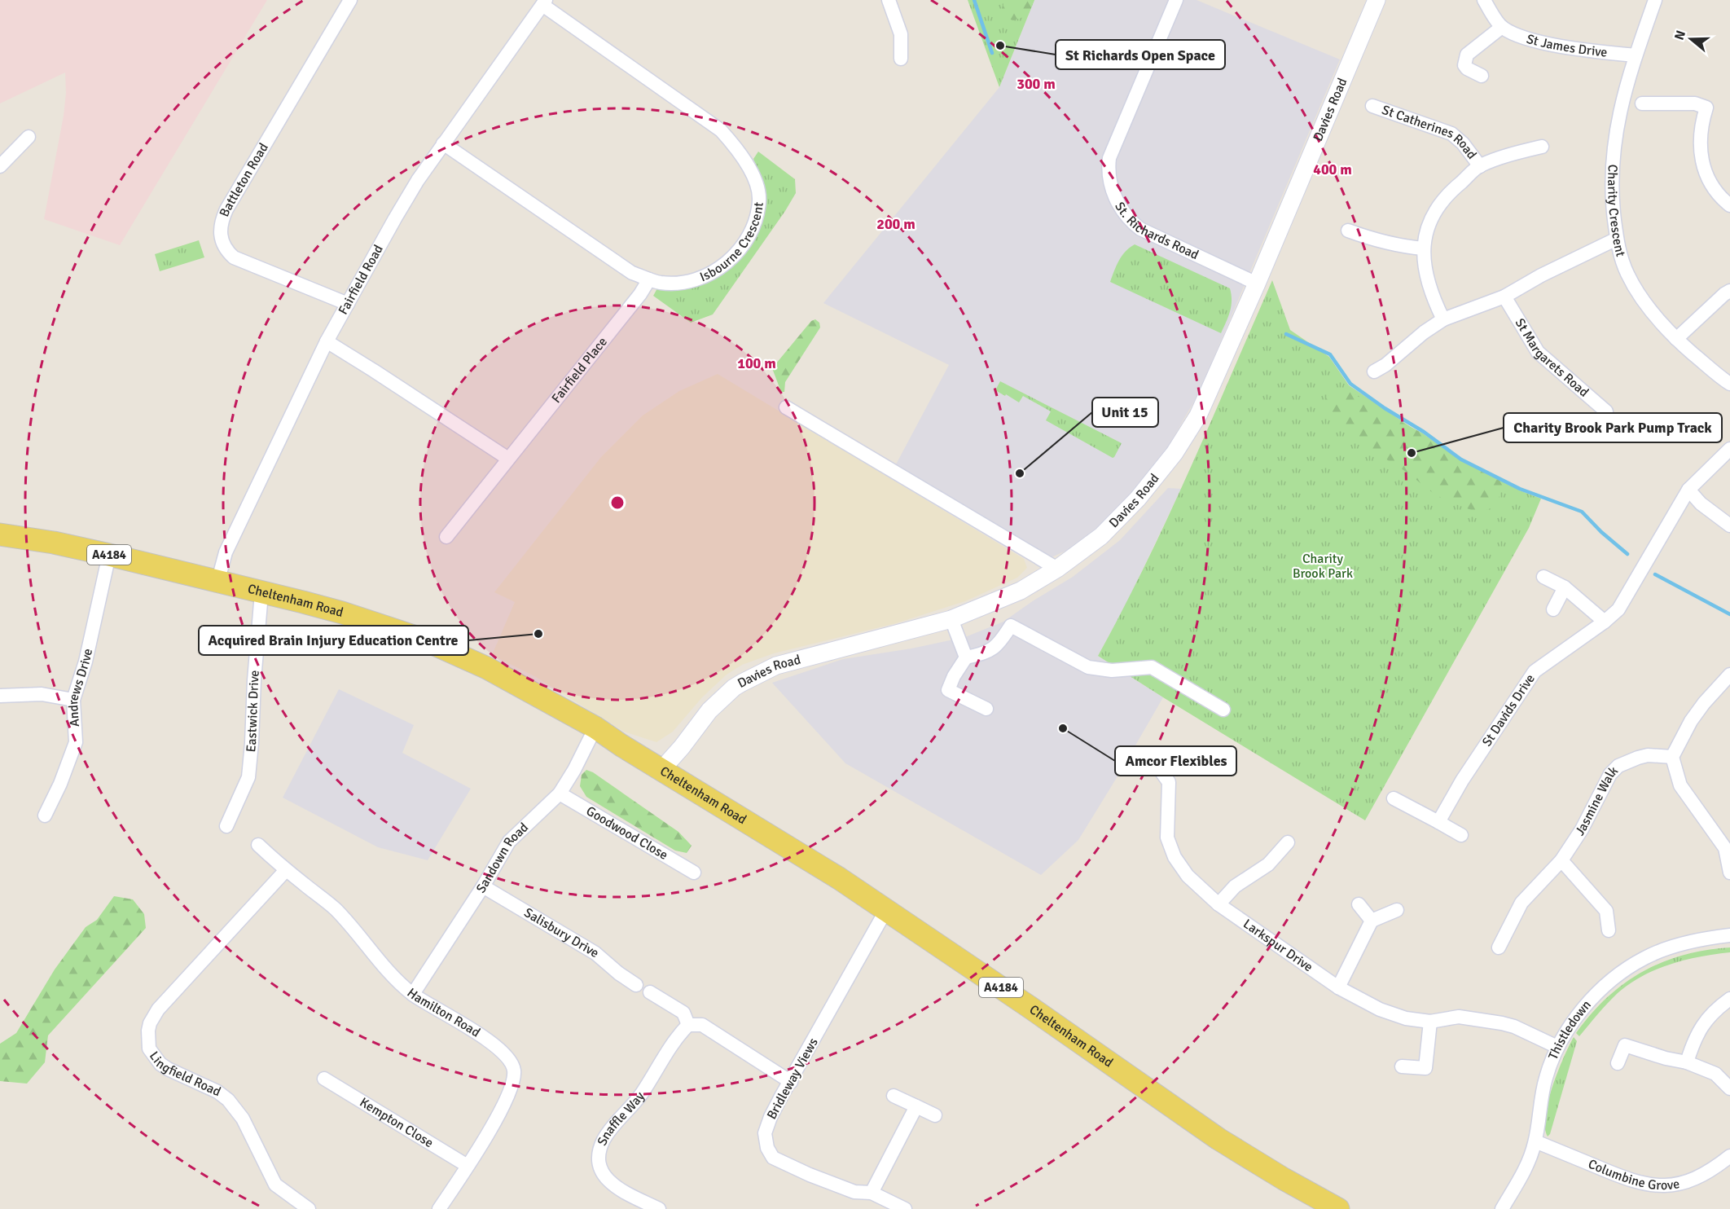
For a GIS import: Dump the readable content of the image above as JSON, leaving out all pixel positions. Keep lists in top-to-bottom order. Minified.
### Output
{"streets":{"main road":["A4184","Cheltenham Road"],"street":["St James Drive","Davies Road","St Catherines Road","Battleton Road","Charity Crescent","St. Richards Road","Isbourne Crescent","Fairfield Road","St Margarets Road","Fairfield Place","Andrews Drive","St Davids Drive","Eastwick Drive","Jasmine Walk","Goodwood Close","Sandown Road","Salisbury Drive","Larkspur Drive","Hamilton Road","Thistledown","Lingfield Road","Bridleway Views","Snaffle Way","Kempton Close","Columbine Grove"]},"crossings":[["St James Drive","Charity Crescent"],["Davies Road","St. Richards Road"],["Davies Road","Cheltenham Road"],["Battleton Road","Fairfield Road"],["Isbourne Crescent","Fairfield Road"],["Isbourne Crescent","Fairfield Place"],["Fairfield Road","Cheltenham Road"],["Cheltenham Road","Andrews Drive"],["Cheltenham Road","Eastwick Drive"],["Cheltenham Road","Sandown Road"],["Cheltenham Road","Bridleway Views"],["Goodwood Close","Sandown Road"],["Sandown Road","Salisbury Drive"],["Sandown Road","Hamilton Road"],["Larkspur Drive","Thistledown"],["Hamilton Road","Lingfield Road"],["Hamilton Road","Kempton Close"],["Thistledown","Columbine Grove"]],"parks":["Charity Brook Park"],"places":["St Richards Open Space","Charity Brook Park Pump Track","Unit 15","Acquired Brain Injury Education Centre","Amcor Flexibles"],"north":"left","rings":["300 m","400 m","200 m","100 m"]}
